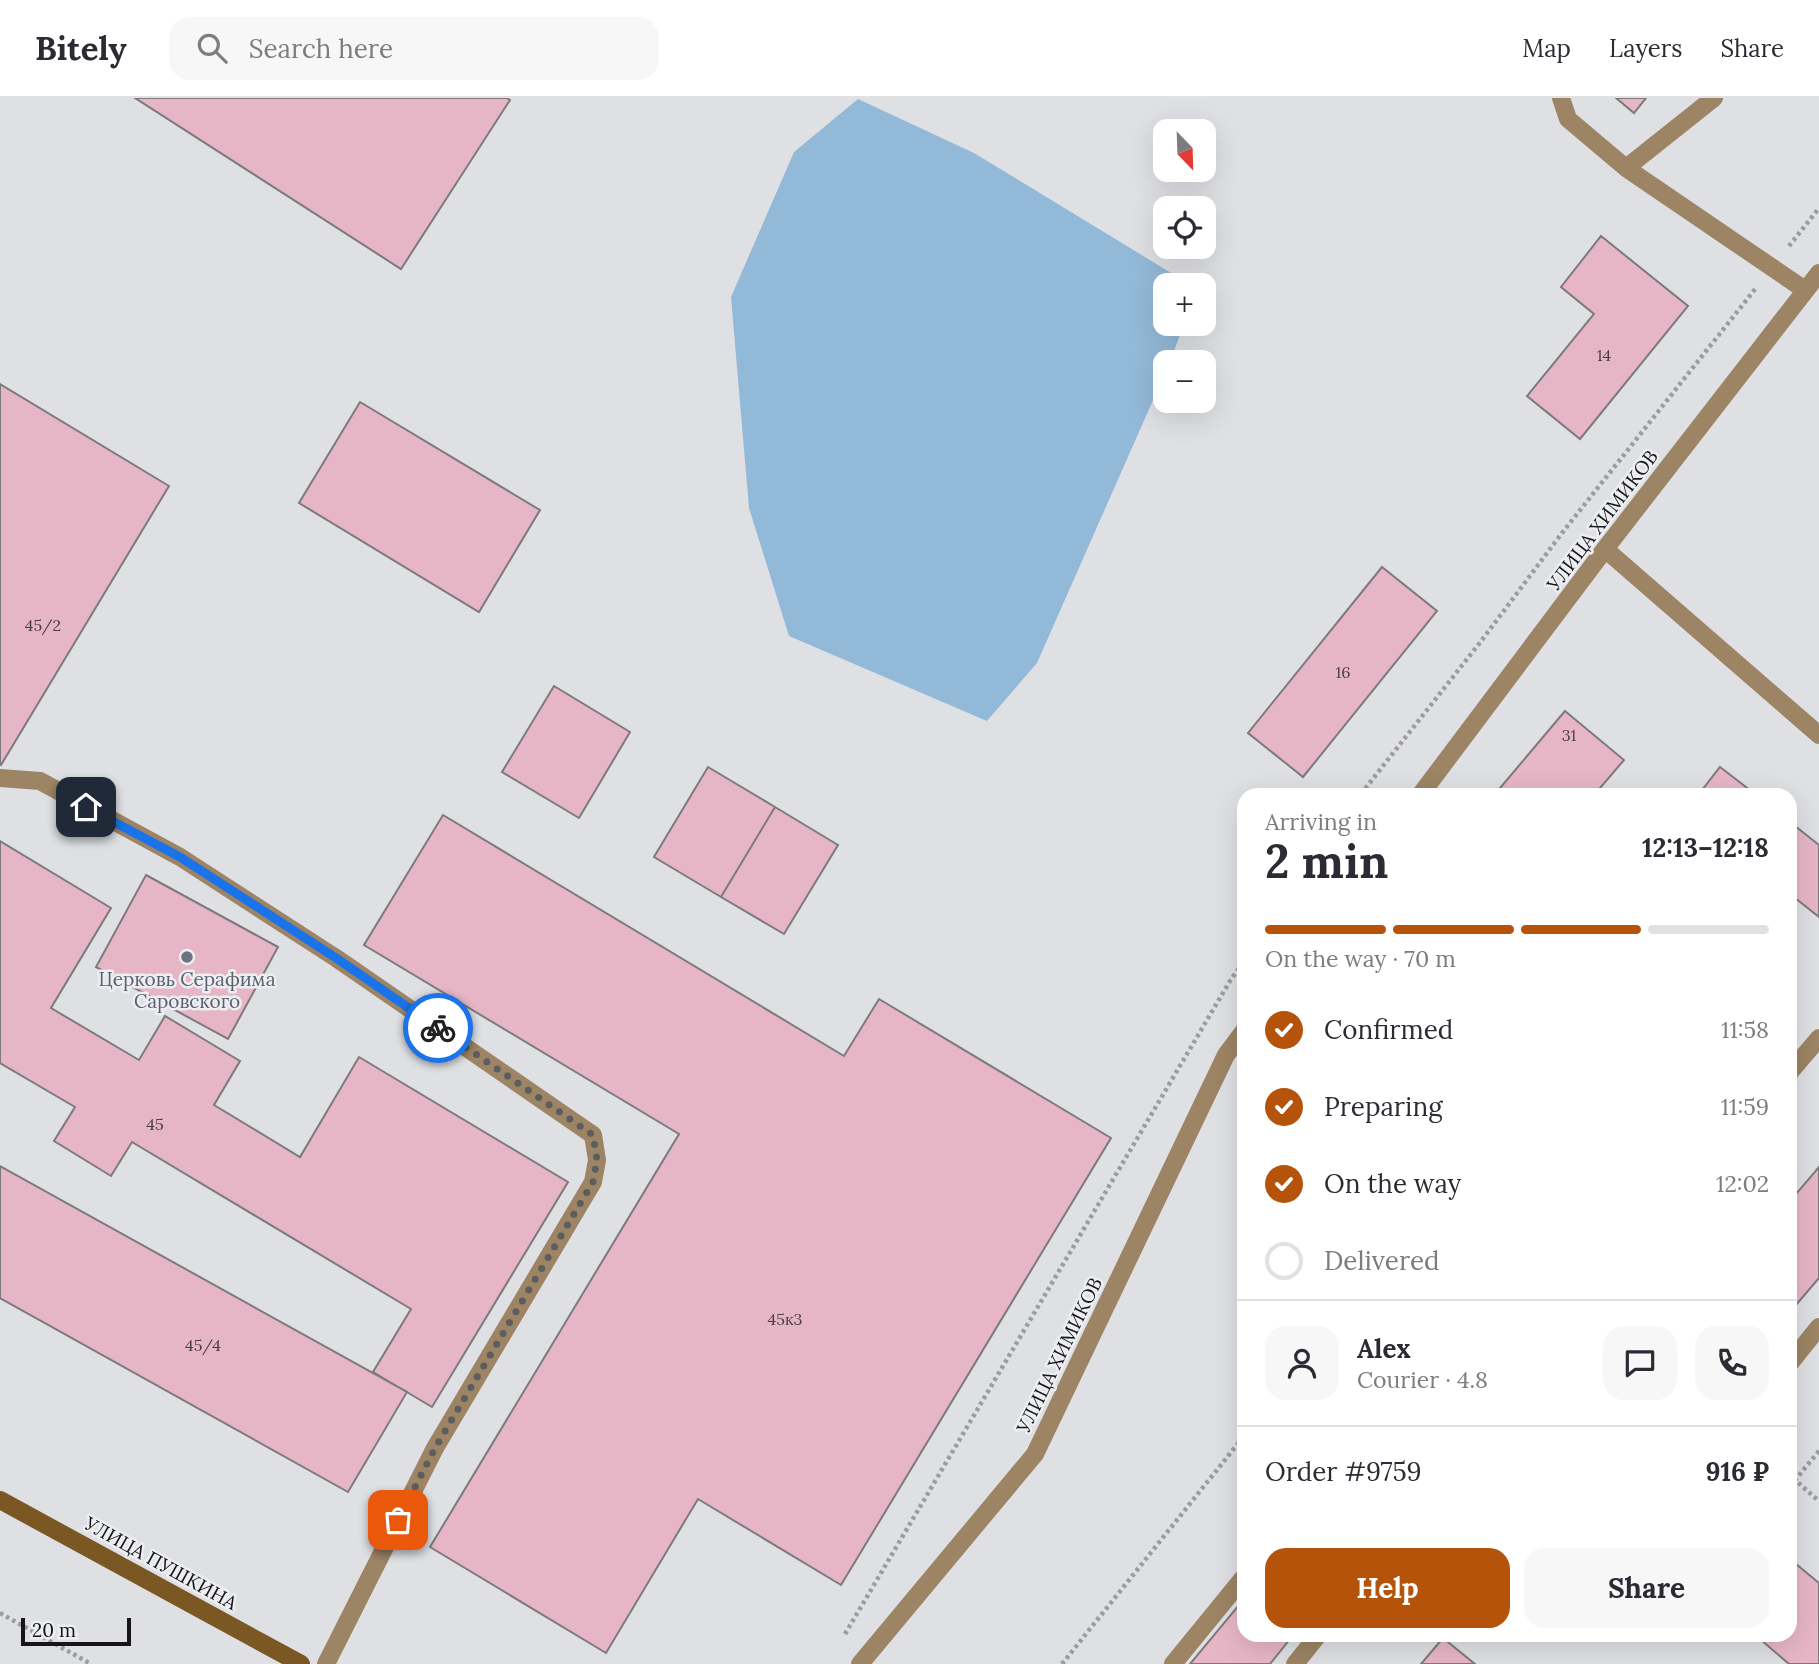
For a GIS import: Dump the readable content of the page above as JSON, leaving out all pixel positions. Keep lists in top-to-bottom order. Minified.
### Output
{"streets":{"street":["УЛИЦА ХИМИКОВ","УЛИЦА ПУШКИНА"]},"places":["Церковь Серафима Саровского"],"house_numbers":["14","45/2","16","31","45","45к3","45/4"],"scale_bar":"20 m","north":"bottom right","page":{"header":"Bitely","search":"Search here","nav":["Map","Layers","Share"],"map_buttons":["+","−"],"heading":["2 min","Arriving in","12:13–12:18"],"panel":["Alex","Courier · 4.8","Order #9759","916 ₽"],"bar":"On the way · 70 m","list":[["Confirmed","11:58"],["Preparing","11:59"],["On the way","12:02"],"Delivered"],"buttons":["Help","Share"],"scale":"20 m"}}
